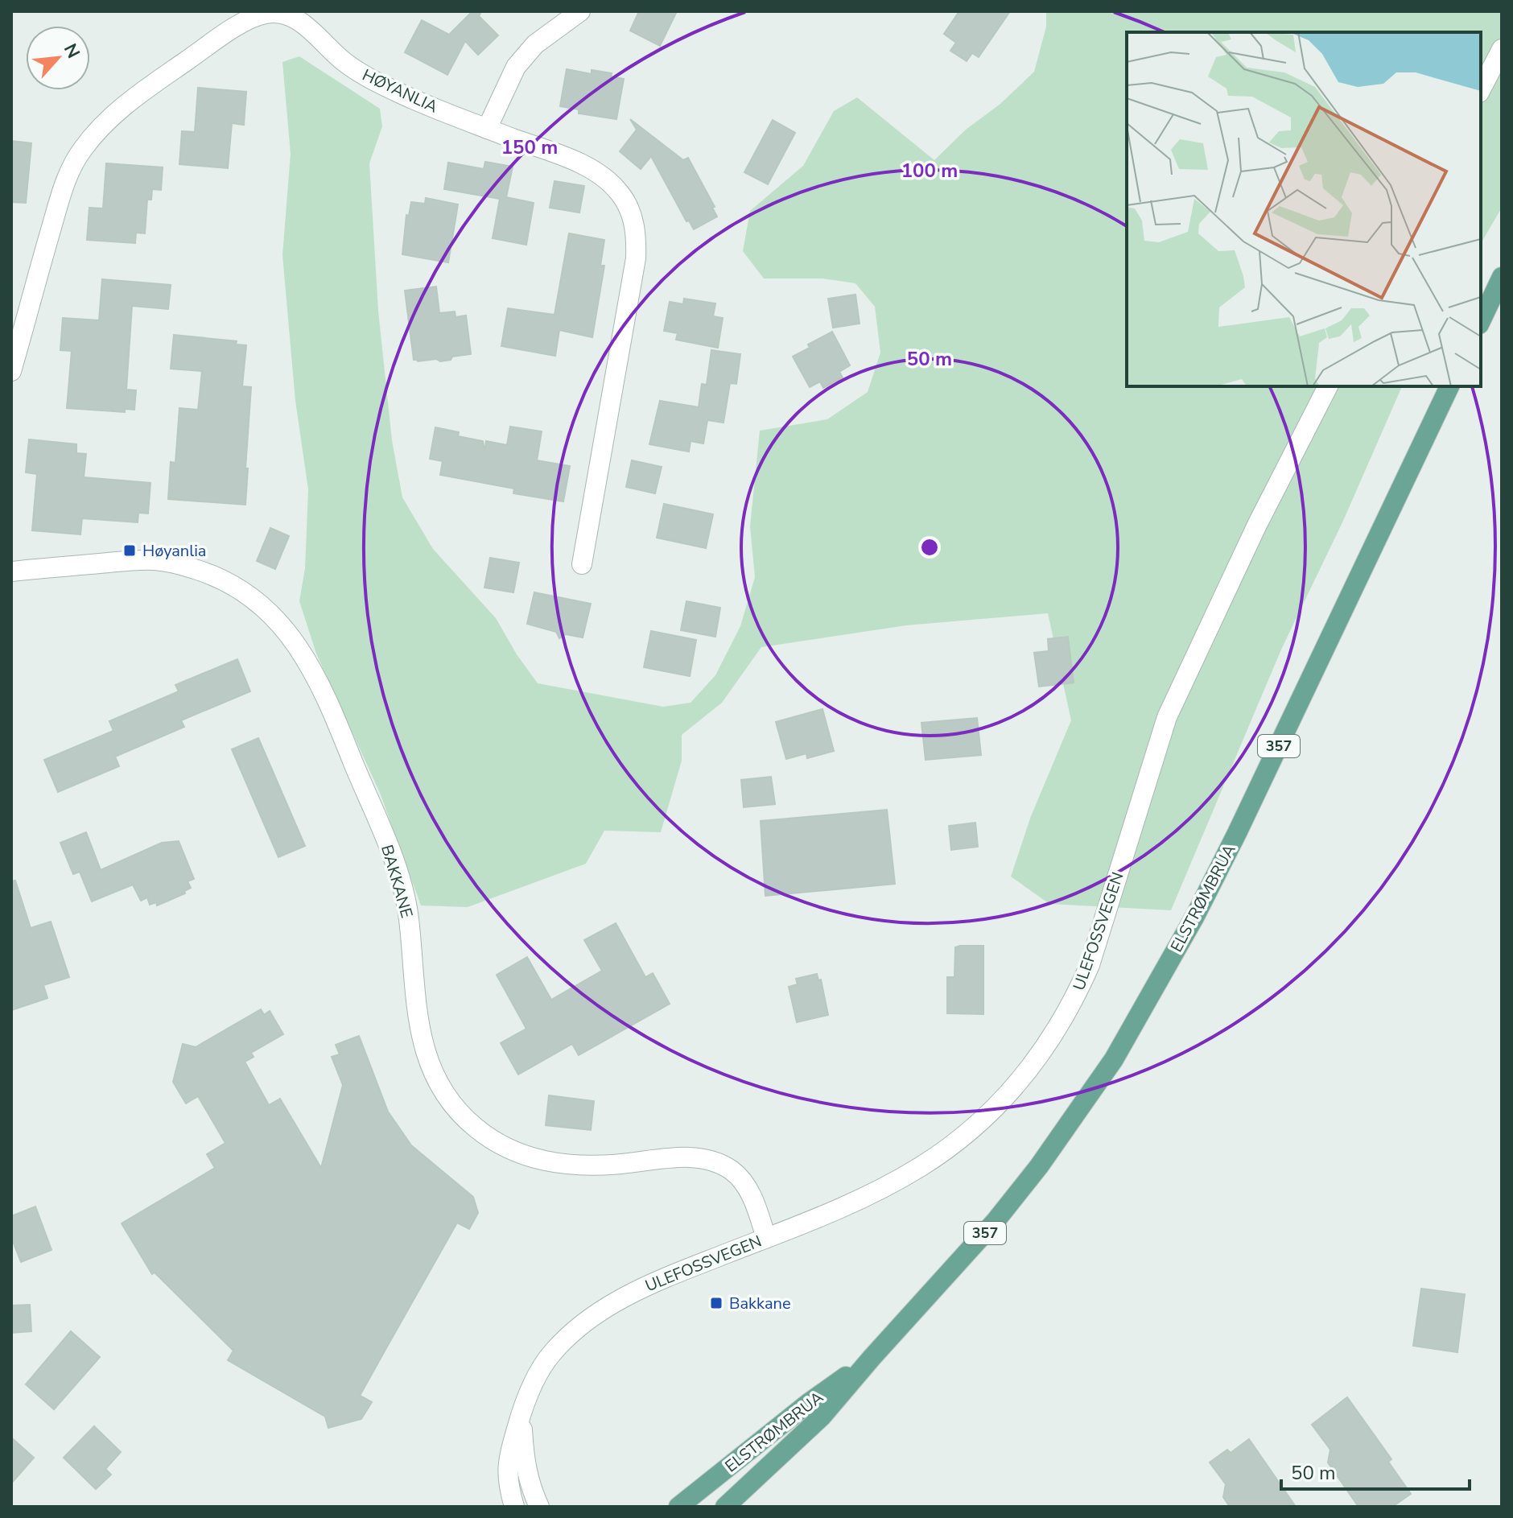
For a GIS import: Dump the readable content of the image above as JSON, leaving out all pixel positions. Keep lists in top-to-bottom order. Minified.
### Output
{"streets":{"main road":["357","ELSTRØMBRUA"],"street":["HØYANLIA","BAKKANE","ULEFOSSVEGEN"]},"crossings":[["BAKKANE","ULEFOSSVEGEN"]],"places":{"transit":["Høyanlia","Bakkane"]},"scale_bar":"50 m","north":"top right","rings":["150 m","100 m","50 m"]}
